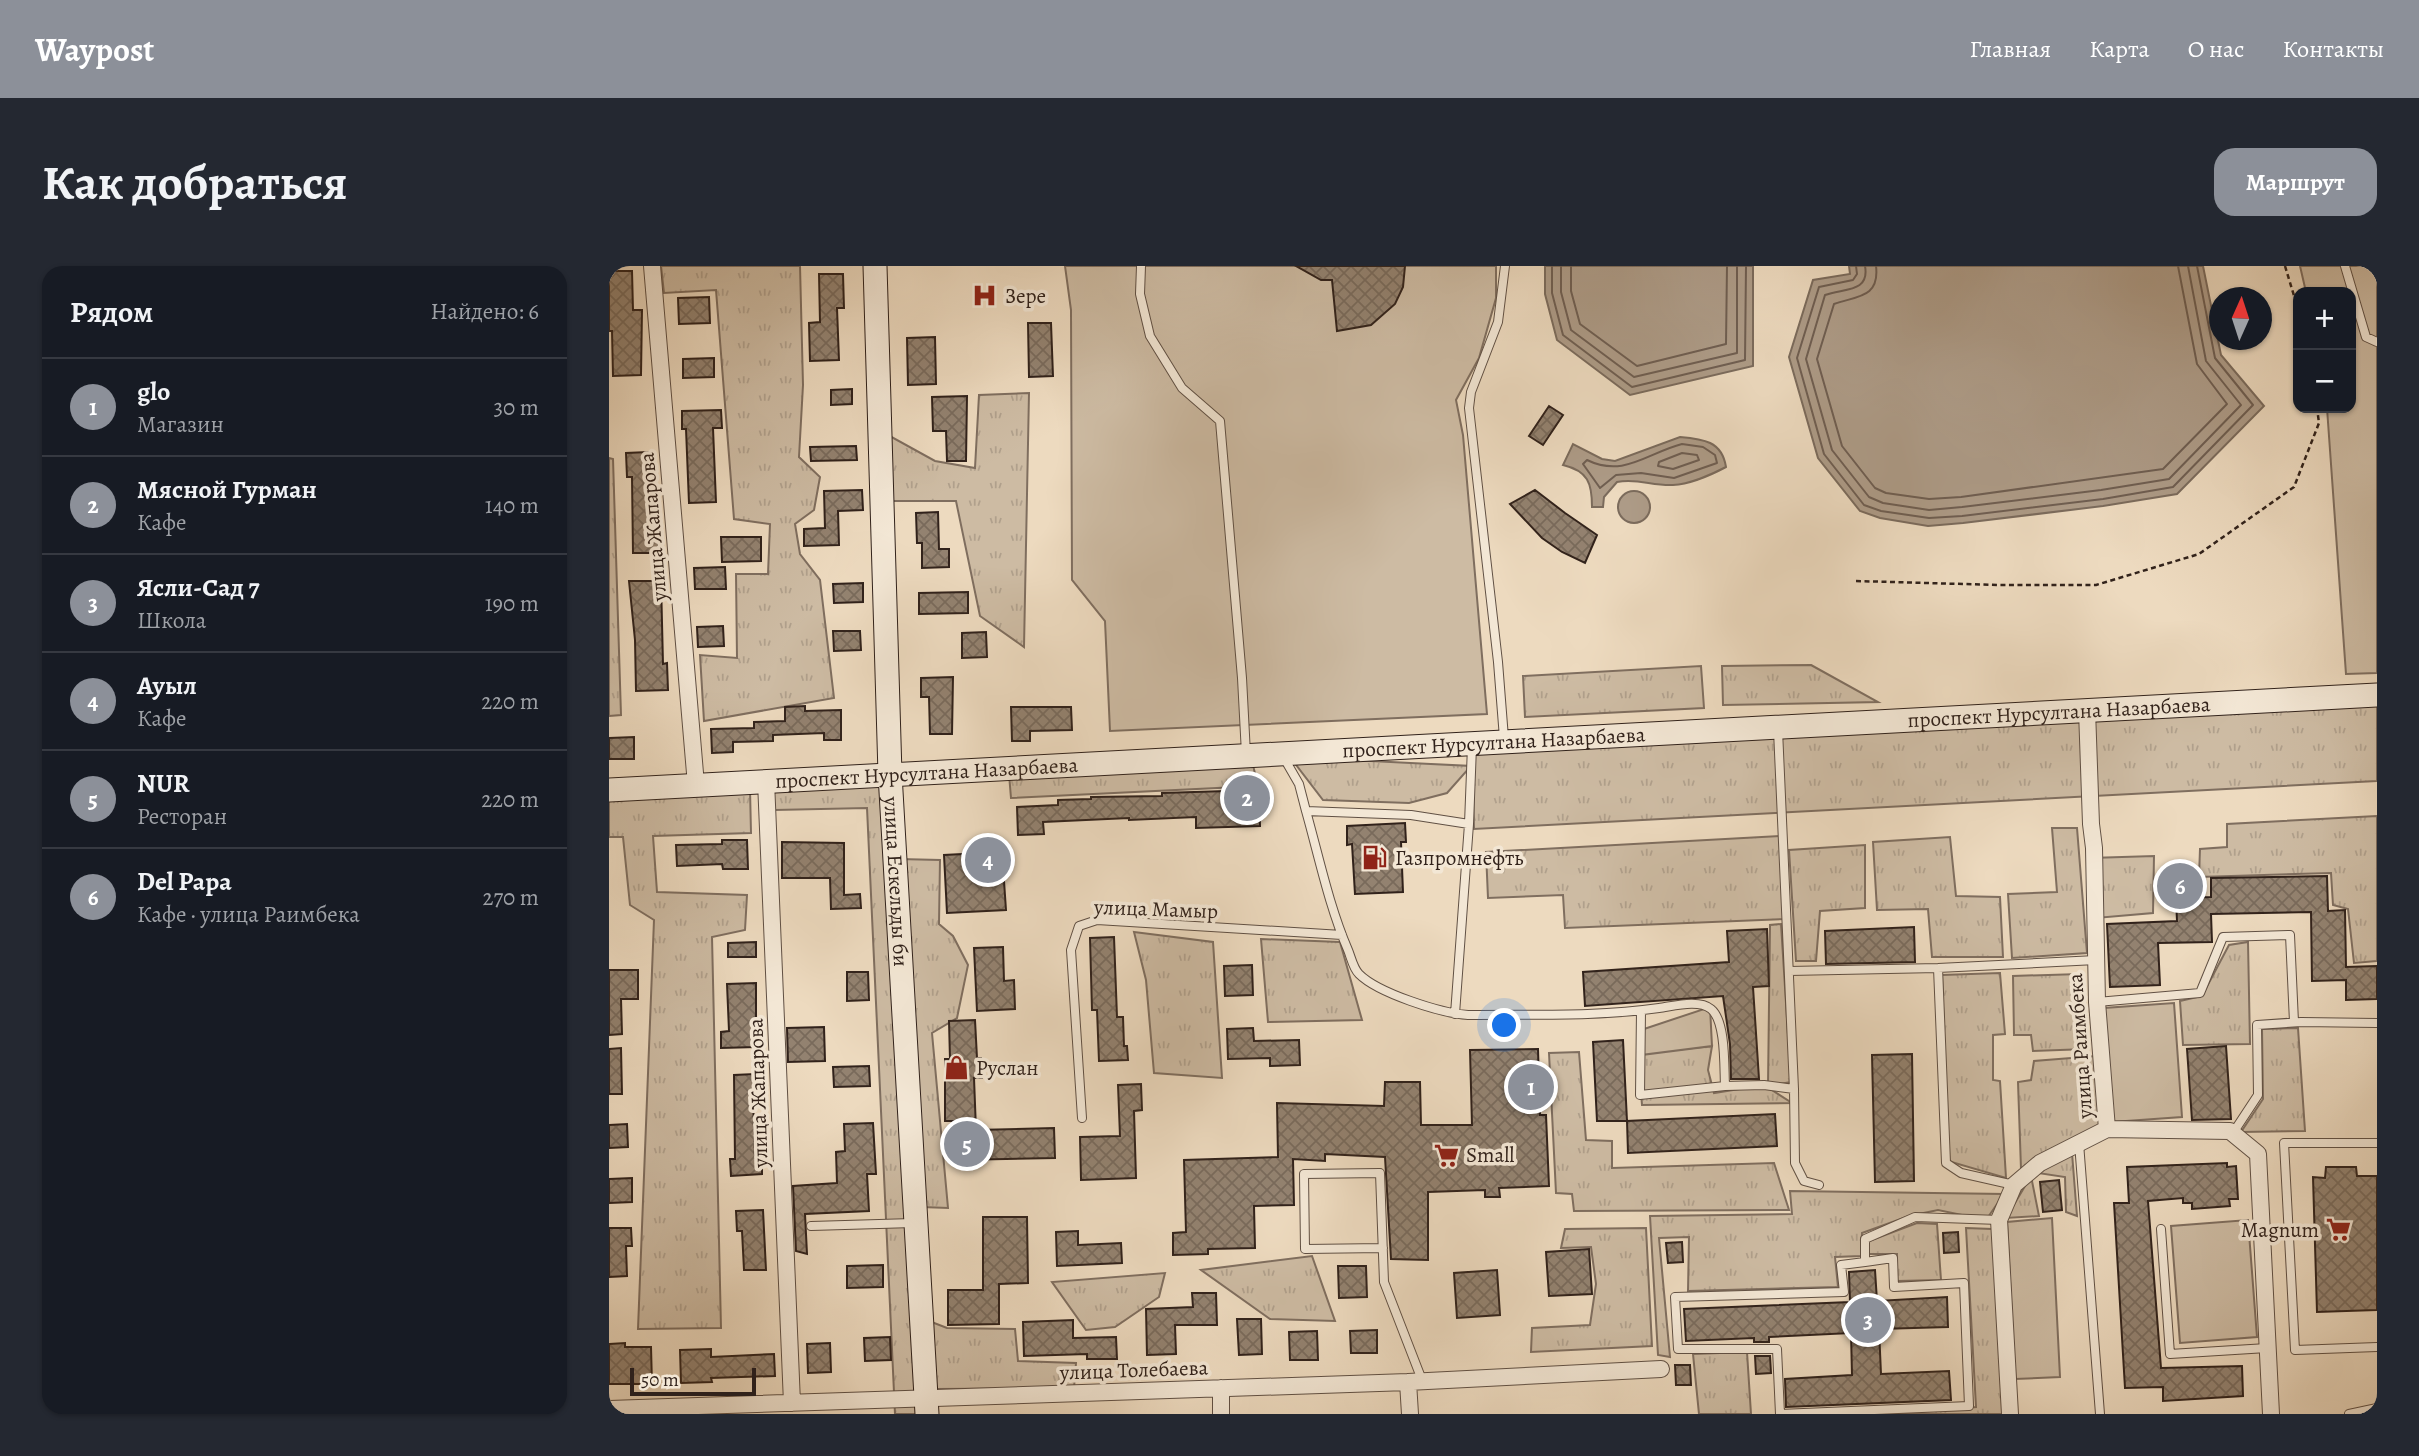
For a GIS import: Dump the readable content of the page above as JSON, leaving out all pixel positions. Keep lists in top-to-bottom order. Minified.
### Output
{"streets":{"main road":["проспект Нурсултана Назарбаева","улица Ескельды би"],"street":["улица Жапарова","улица Раимбека","улица Толебаева"],"lane":["улица Мамыр"]},"crossings":[["улица Жапарова","проспект Нурсултана Назарбаева"],["улица Жапарова","улица Толебаева"],["проспект Нурсултана Назарбаева","улица Ескельды би"],["проспект Нурсултана Назарбаева","улица Раимбека"],["улица Ескельды би","улица Толебаева"]],"places":{"hospital":["Зере"],"fuel station":["Газпромнефть"],"shop":["Руслан"],"supermarket":["Small","Magnum"]},"scale_bar":"50 m","north":"top","page":{"header":"Waypost","nav":["Главная","Карта","О нас","Контакты"],"buttons":"Маршрут","title":"Как добраться","heading":["Рядом","Найдено: 6"],"map_buttons":["+","−"],"list":[{"mark":"1","name":"glo","note":"Магазин","value":"30 m"},{"mark":"2","name":"Мясной Гурман","note":"Кафе","value":"140 m"},{"mark":"3","name":"Ясли-Сад 7","note":"Школа","value":"190 m"},{"mark":"4","name":"Ауыл","note":"Кафе","value":"220 m"},{"mark":"5","name":"NUR","note":"Ресторан","value":"220 m"},{"mark":"6","name":"Del Papa","note":"Кафе · улица Раимбека","value":"270 m"}],"pins":["2","4","6","1","5","3"],"scale":"50 m"}}
